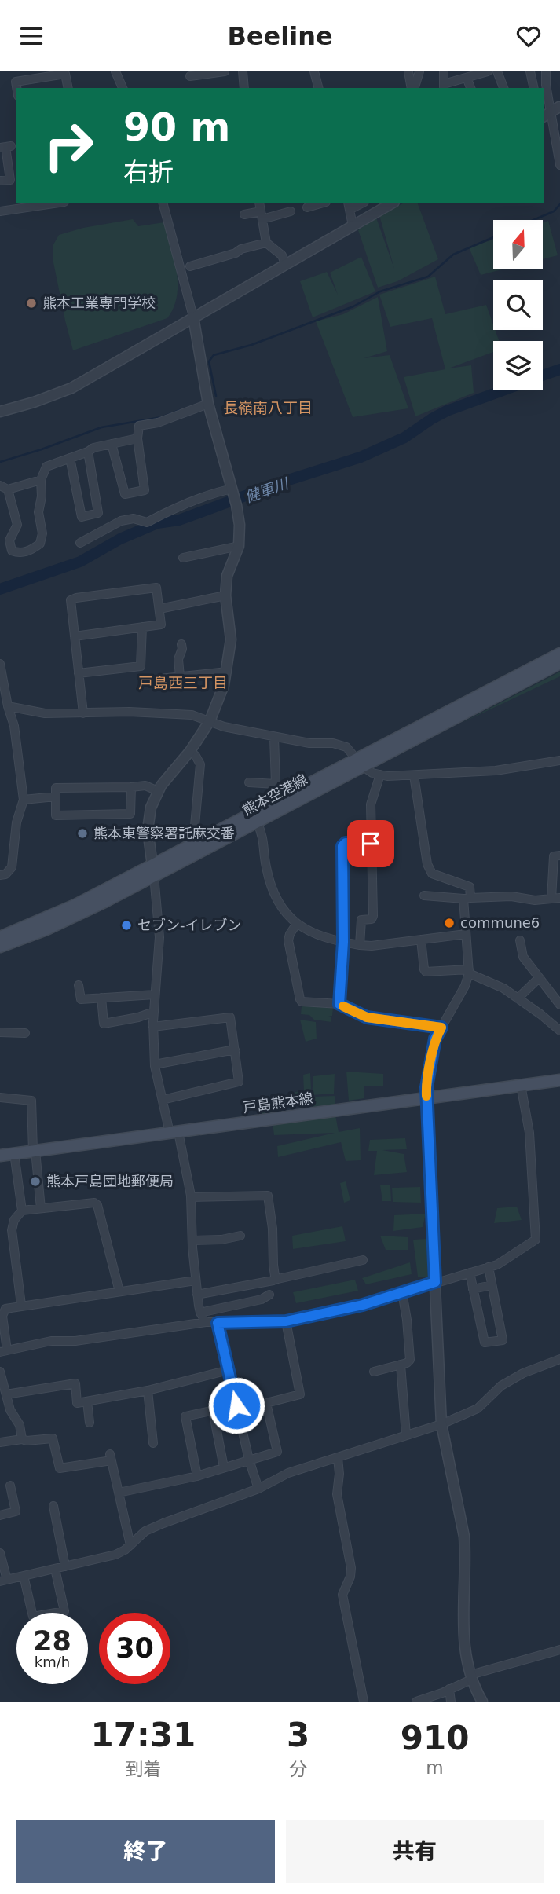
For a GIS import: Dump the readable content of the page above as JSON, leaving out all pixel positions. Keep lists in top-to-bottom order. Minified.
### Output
{"streets":{"main road":["熊本空港線","戸島熊本線"]},"districts":["長嶺南八丁目","戸島西三丁目"],"water":["健軍川"],"places":["熊本工業専門学校","熊本東警察署託麻交番","commune6","セブン-イレブン","熊本戸島団地郵便局"],"north":"top","page":{"header":"Beeline","turn":["90 m","右折"],"speed":"28 km/h","limit":"30","eta":["17:31","到着","3","分","910","m"],"buttons":["終了","共有"]}}
